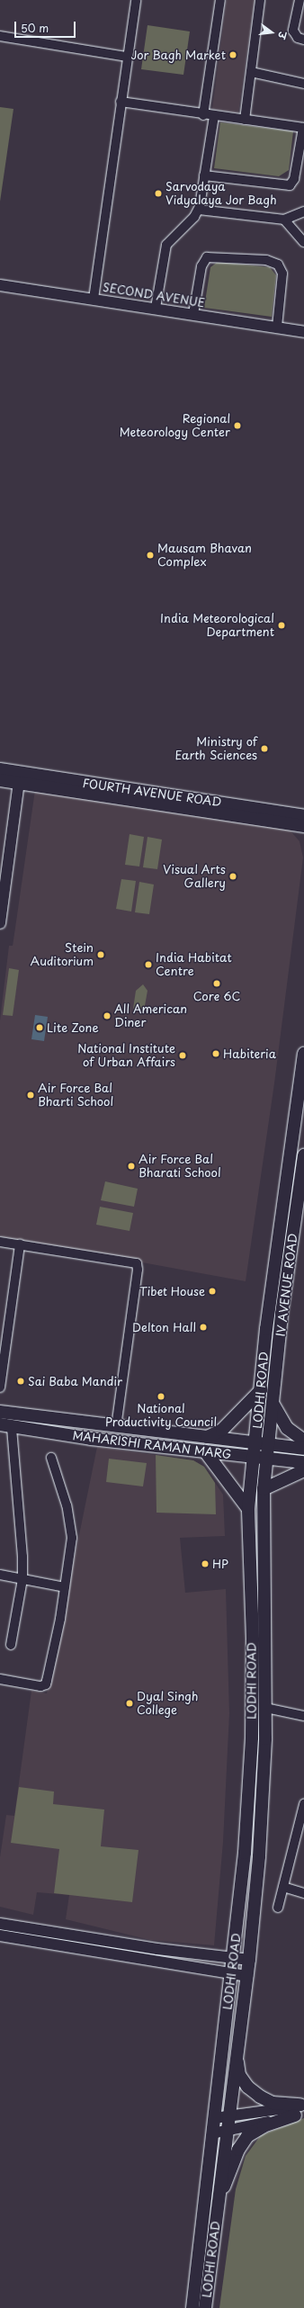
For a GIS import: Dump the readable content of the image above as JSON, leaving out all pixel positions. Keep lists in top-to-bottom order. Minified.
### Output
{"streets":{"main road":["FOURTH AVENUE ROAD","IV AVENUE ROAD","LODHI ROAD","MAHARISHI RAMAN MARG"],"street":["SECOND AVENUE"]},"crossings":[["IV AVENUE ROAD","LODHI ROAD"],["IV AVENUE ROAD","MAHARISHI RAMAN MARG"],["LODHI ROAD","MAHARISHI RAMAN MARG"]],"places":["Jor Bagh Market","Sarvodaya Vidyalaya Jor Bagh","Regional Meteorology Center","Mausam Bhavan Complex","India Meteorological Department","Ministry of Earth Sciences","Visual Arts Gallery","Stein Auditorium","India Habitat Centre","Core 6C","All American Diner","Lite Zone","Habiteria","National Institute of Urban Affairs","Air Force Bal Bharti School","Air Force Bal Bharati School","Tibet House","Delton Hall","Sai Baba Mandir","National Productivity Council","HP","Dyal Singh College"],"scale_bar":"50 m","north":"right"}
